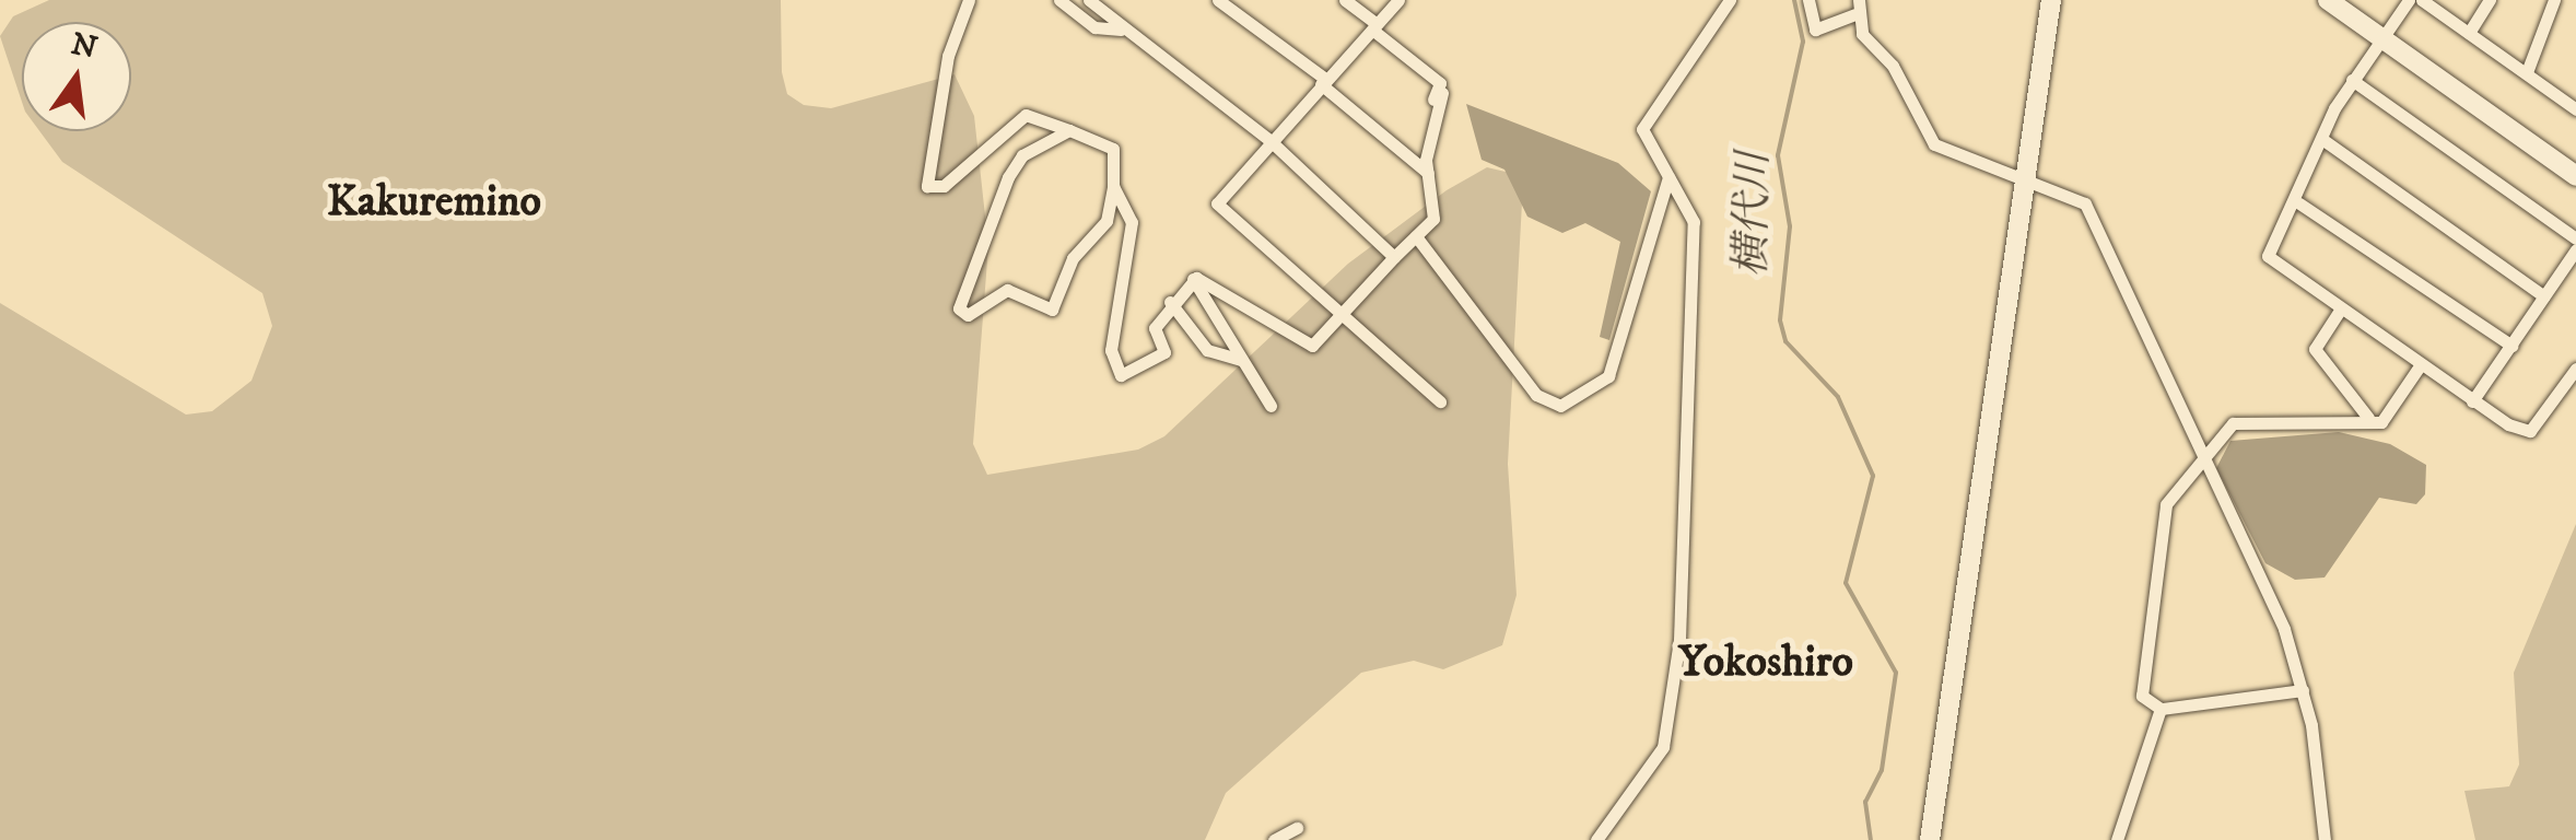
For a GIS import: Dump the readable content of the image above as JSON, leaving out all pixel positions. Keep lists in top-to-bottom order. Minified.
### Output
{"districts":["Kakuremino","Yokoshiro"],"water":["横代川"],"north":"top"}
